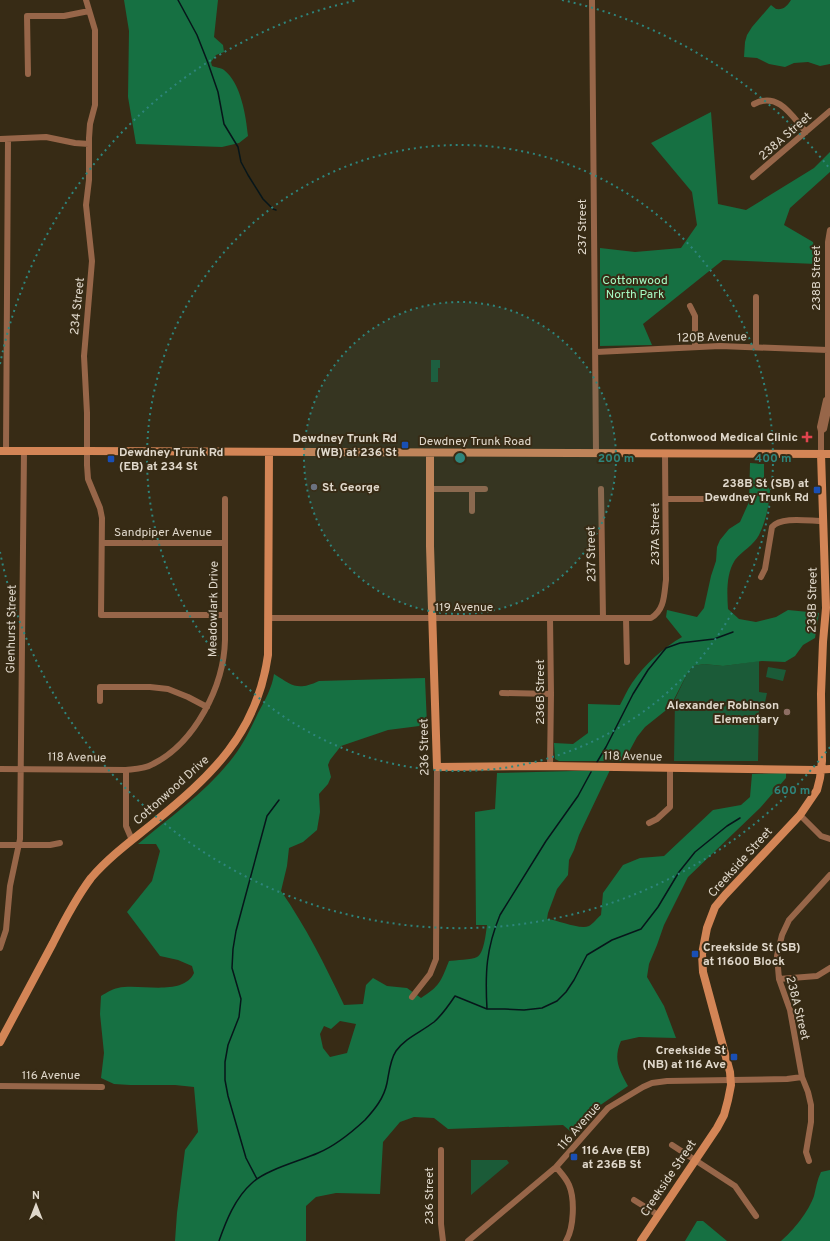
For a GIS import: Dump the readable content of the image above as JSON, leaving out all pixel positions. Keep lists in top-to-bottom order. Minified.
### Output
{"streets":{"street":["238A Street","237 Street","238B Street","234 Street","120B Avenue","Dewdney Trunk Road","Sandpiper Avenue","237A Street","119 Avenue","Meadowlark Drive","Glenhurst Street","236B Street","236 Street","118 Avenue","Cottonwood Drive","Creekside Street","116 Avenue"]},"crossings":[["238A Street","116 Avenue"],["237 Street","120B Avenue"],["237 Street","Dewdney Trunk Road"],["237 Street","119 Avenue"],["238B Street","120B Avenue"],["238B Street","Dewdney Trunk Road"],["238B Street","118 Avenue"],["238B Street","Creekside Street"],["234 Street","Dewdney Trunk Road"],["234 Street","Sandpiper Avenue"],["234 Street","Meadowlark Drive"],["Dewdney Trunk Road","237A Street"],["Dewdney Trunk Road","Glenhurst Street"],["Dewdney Trunk Road","236 Street"],["Dewdney Trunk Road","Cottonwood Drive"],["Sandpiper Avenue","Meadowlark Drive"],["237A Street","119 Avenue"],["119 Avenue","236B Street"],["119 Avenue","236 Street"],["119 Avenue","Cottonwood Drive"],["Meadowlark Drive","118 Avenue"],["Glenhurst Street","118 Avenue"],["236B Street","118 Avenue"],["236 Street","118 Avenue"],["118 Avenue","Creekside Street"],["Creekside Street","116 Avenue"]],"parks":["Cottonwood North Park"],"places":{"health":["Cottonwood Medical Clinic"],"transit":["Dewdney Trunk Rd (WB) at 236 St","Dewdney Trunk Rd (EB) at 234 St","238B St (SB) at Dewdney Trunk Rd","Creekside St (SB) at 11600 Block","Creekside St (NB) at 116 Ave","116 Ave (EB) at 236B St"],"other":["St. George","Alexander Robinson Elementary"]},"north":"top","rings":["200 m","400 m","600 m"]}
